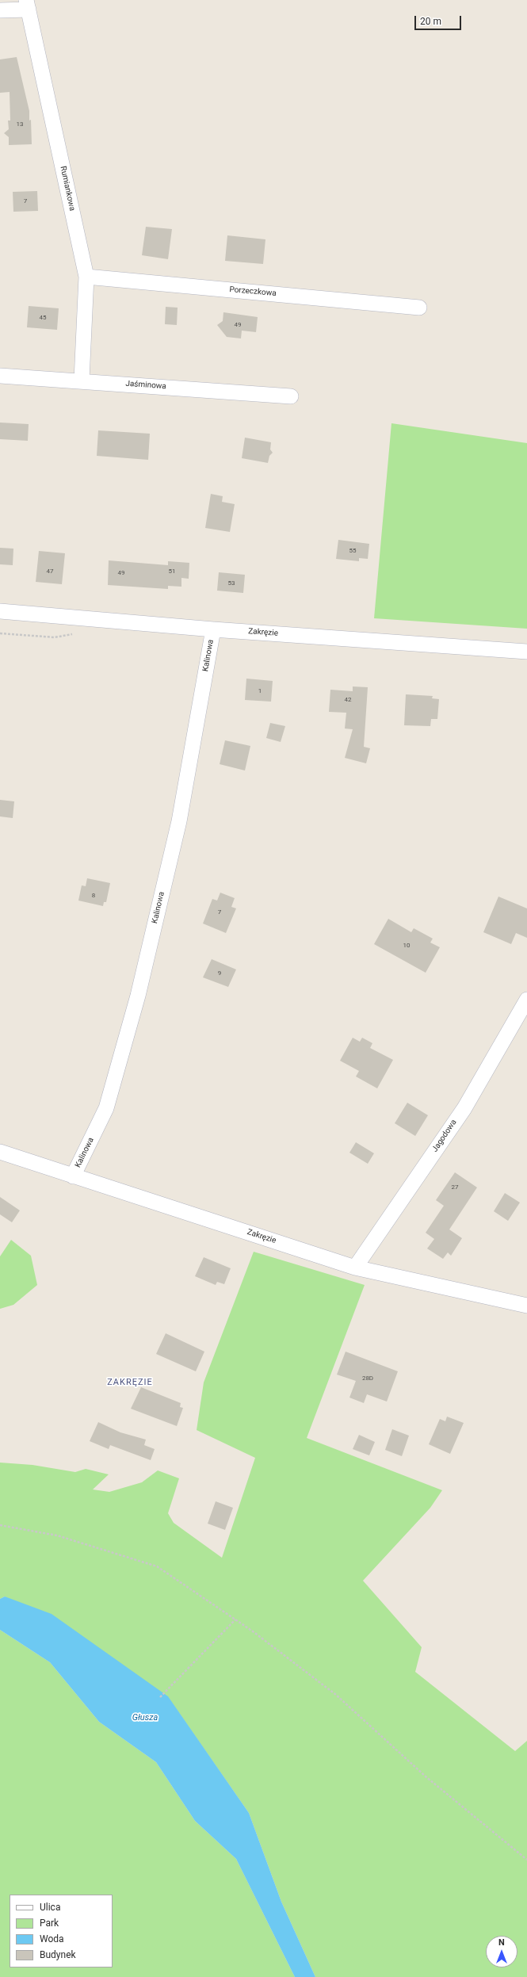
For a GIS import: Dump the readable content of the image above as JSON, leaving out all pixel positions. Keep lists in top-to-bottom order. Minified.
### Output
{"streets":{"street":["Rumiankowa","Porzeczkowa","Jaśminowa","Zakręzie","Kalinowa","Jagodowa"]},"crossings":[["Rumiankowa","Porzeczkowa"],["Rumiankowa","Jaśminowa"],["Zakręzie","Kalinowa"],["Zakręzie","Jagodowa"]],"districts":["ZAKRĘZIE"],"water":["Głusza"],"house_numbers":["13","7","45","49","55","47","51","49","53","1","42","8","7","10","9","27","28D"],"legend":["Ulica","Park","Woda","Budynek"],"scale_bar":"20 m","north":"top"}
